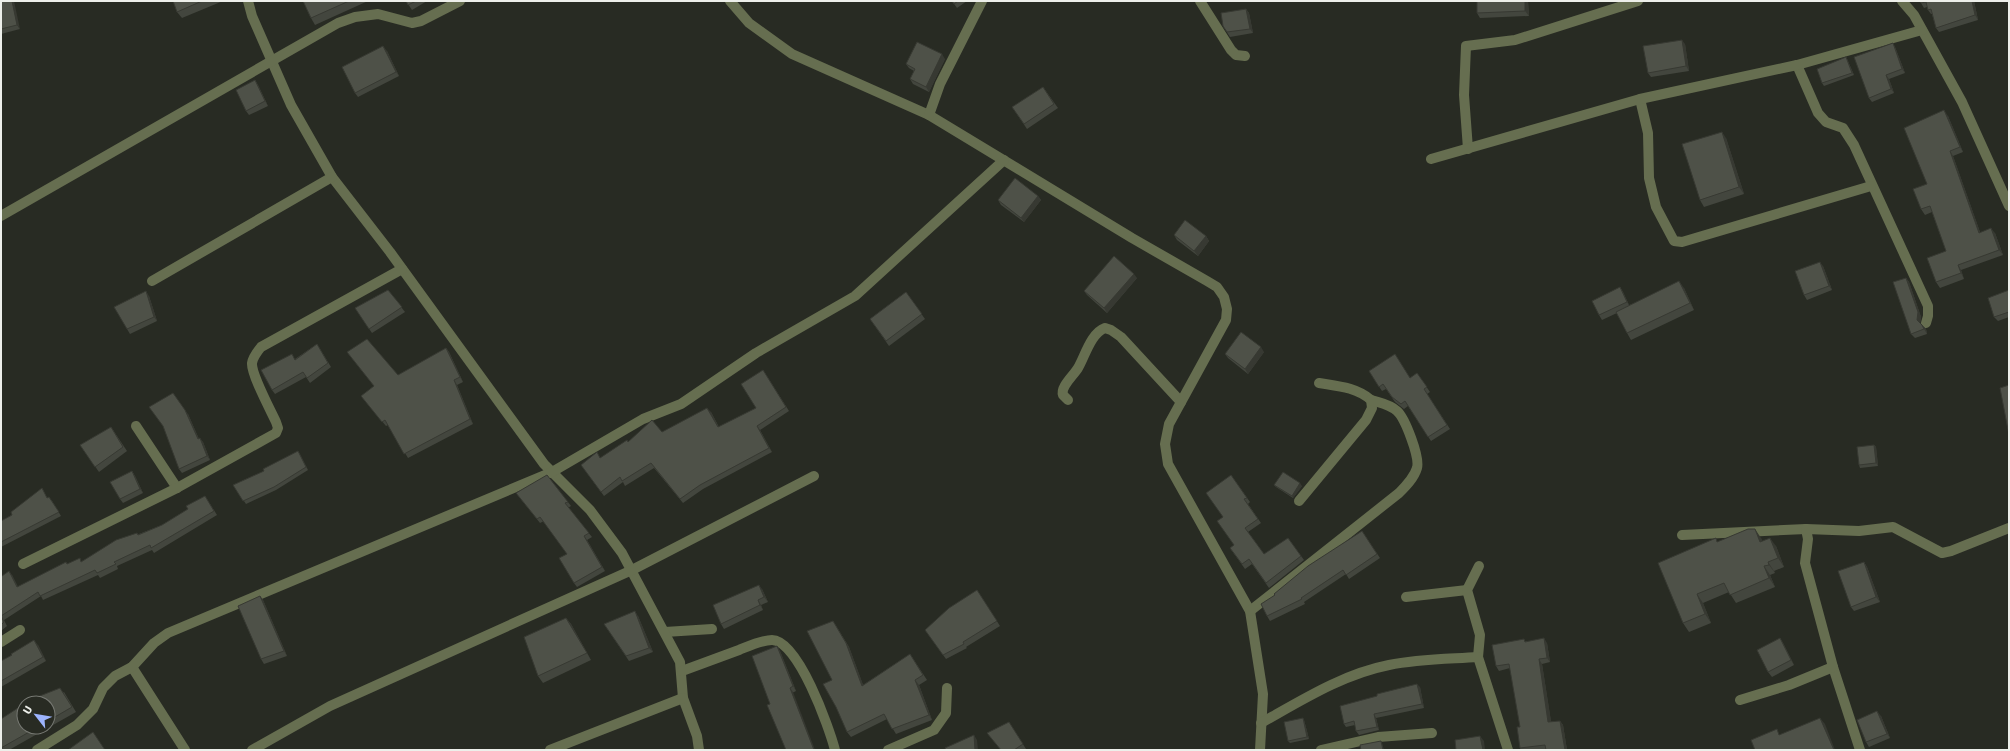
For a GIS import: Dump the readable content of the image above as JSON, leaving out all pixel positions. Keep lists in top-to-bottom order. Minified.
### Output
{"north":"top left"}
